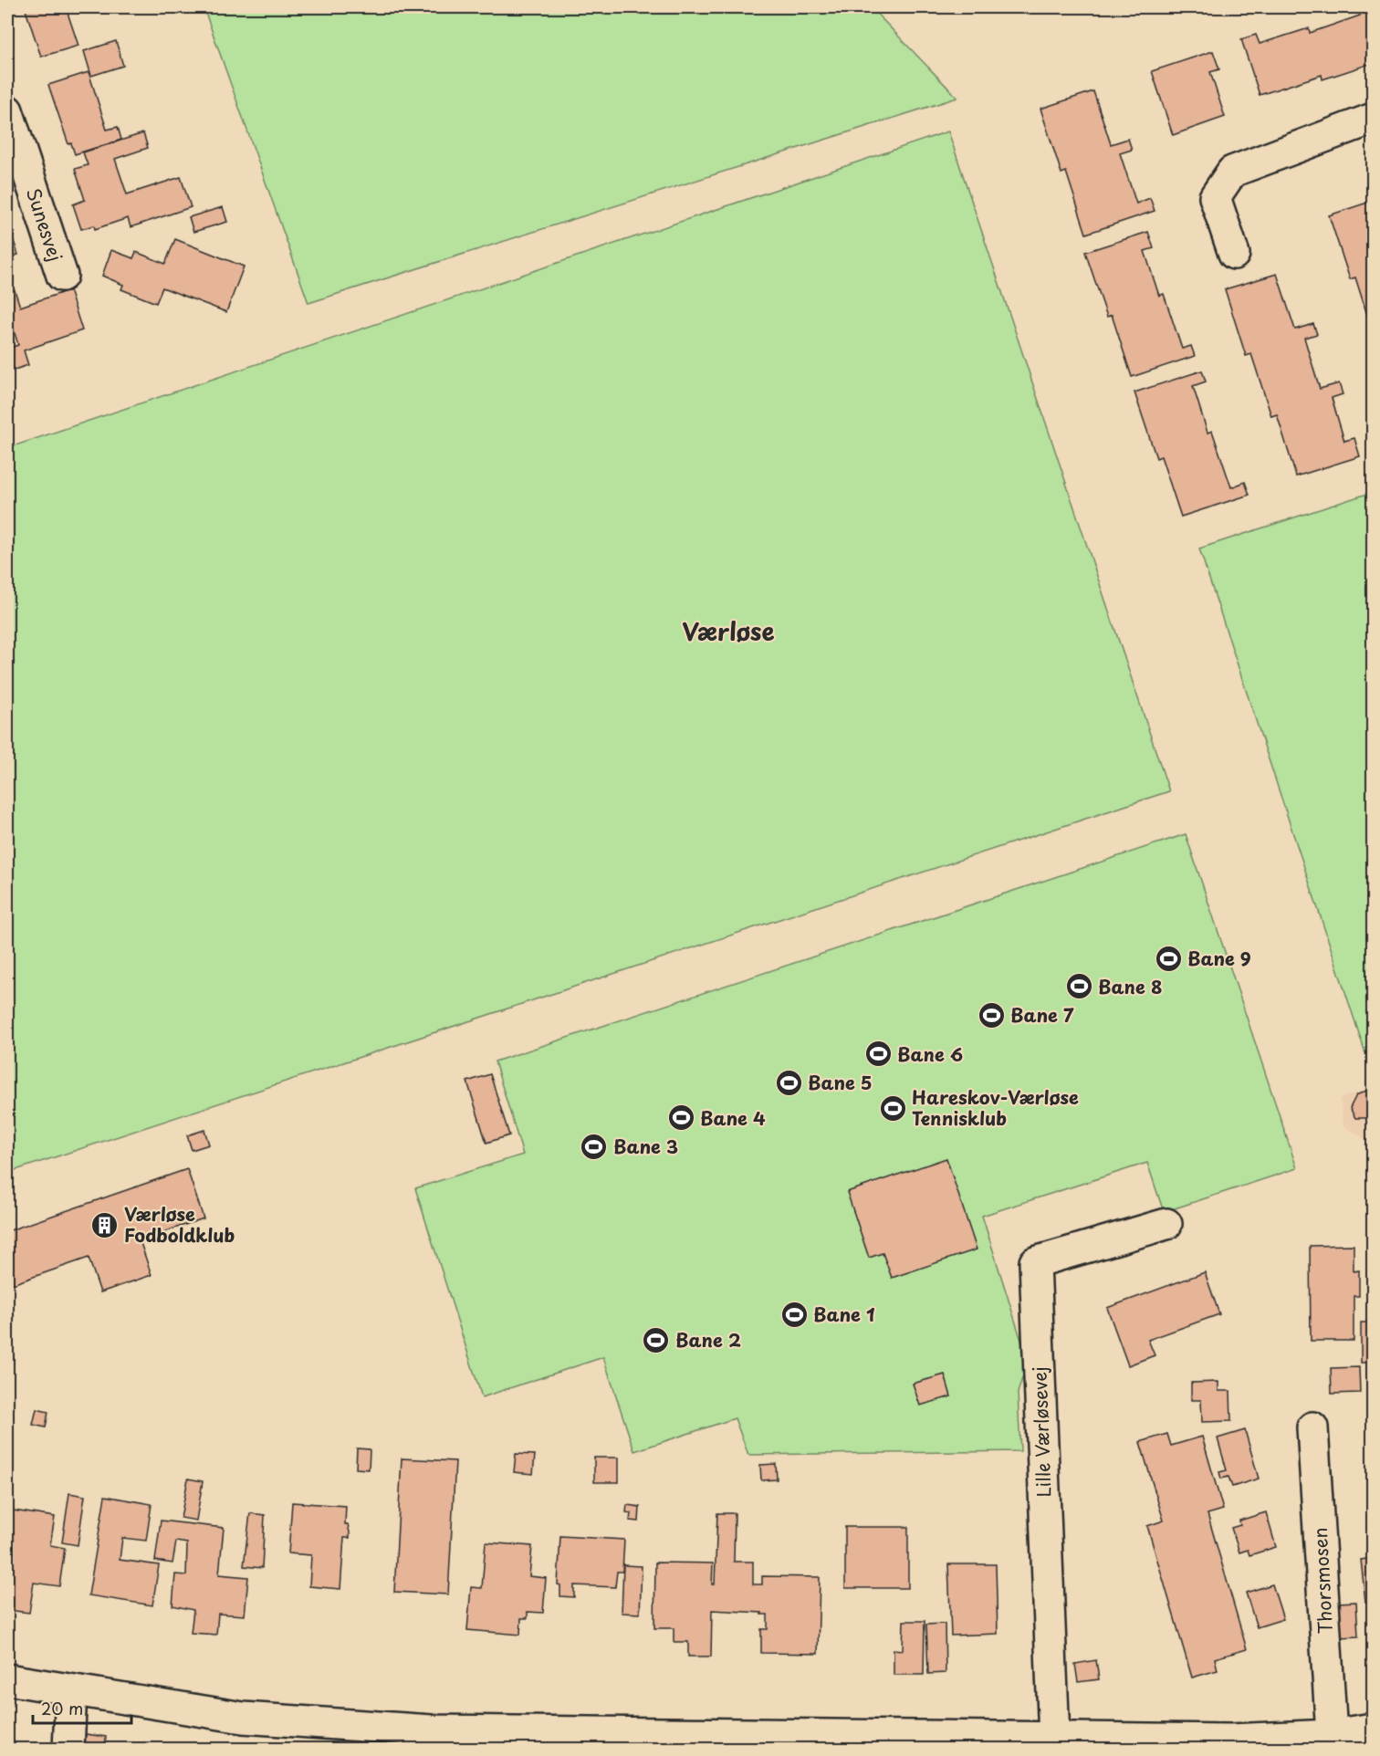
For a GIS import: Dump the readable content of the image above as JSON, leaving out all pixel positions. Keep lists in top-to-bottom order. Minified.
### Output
{"streets":{"street":["Sunesvej","Lille Værløsevej","Thorsmosen"]},"districts":["Værløse"],"places":{"sports":["Bane 9","Bane 8","Bane 7","Bane 6","Bane 5","Hareskov-Værløse Tennisklub","Bane 4","Bane 3","Bane 1","Bane 2"],"building":["Værløse Fodboldklub"]},"scale_bar":"20 m"}
